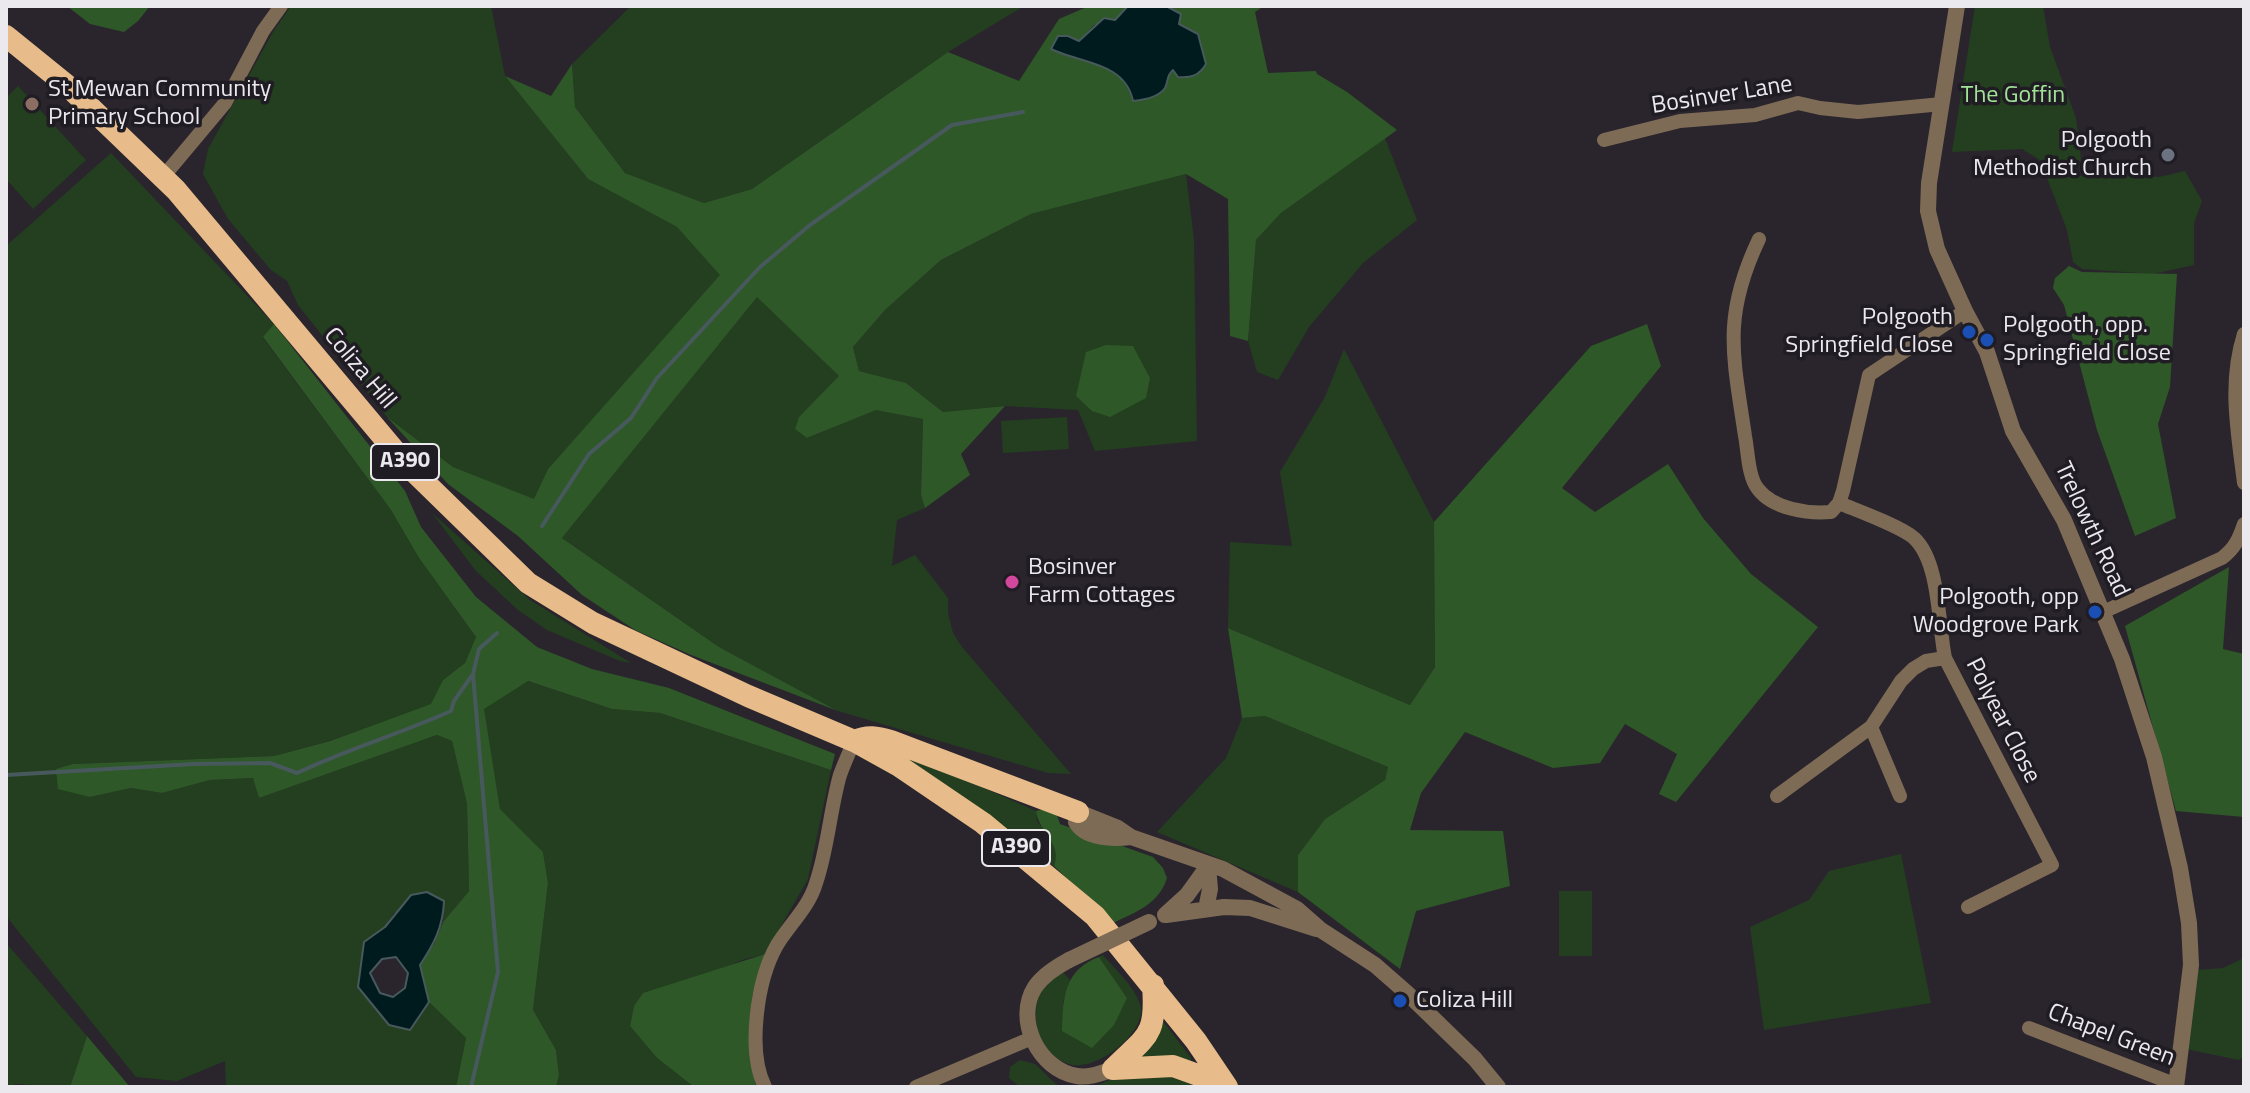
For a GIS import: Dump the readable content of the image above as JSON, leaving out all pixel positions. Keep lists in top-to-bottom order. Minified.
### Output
{"streets":{"highway":["Coliza Hill","A390"],"street":["Bosinver Lane","Trelowth Road","Polyear Close","Chapel Green"]},"crossings":[["Bosinver Lane","Trelowth Road"],["Coliza Hill","A390"],["Trelowth Road","Chapel Green"]],"parks":["The Goffin"],"places":["St Mewan Community Primary School","Polgooth Methodist Church","Polgooth Springfield Close","Polgooth, opp. Springfield Close","Bosinver Farm Cottages","Polgooth, opp Woodgrove Park","Coliza Hill"]}
